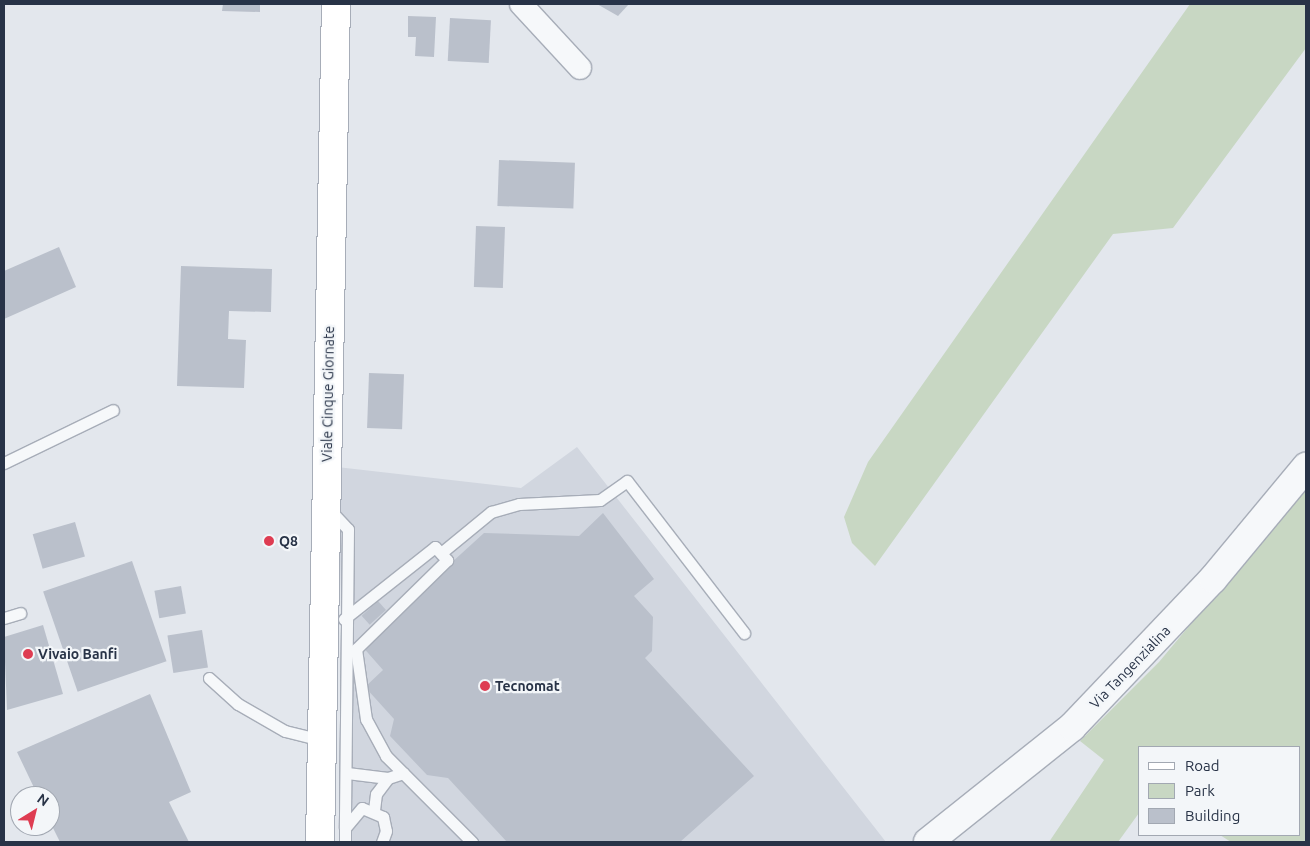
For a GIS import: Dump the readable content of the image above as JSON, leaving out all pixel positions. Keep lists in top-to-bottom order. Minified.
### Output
{"streets":{"main road":["Viale Cinque Giornate"],"street":["Via Tangenzialina"]},"places":["Q8","Vivaio Banfi","Tecnomat"],"legend":["Road","Park","Building"],"north":"top right"}
